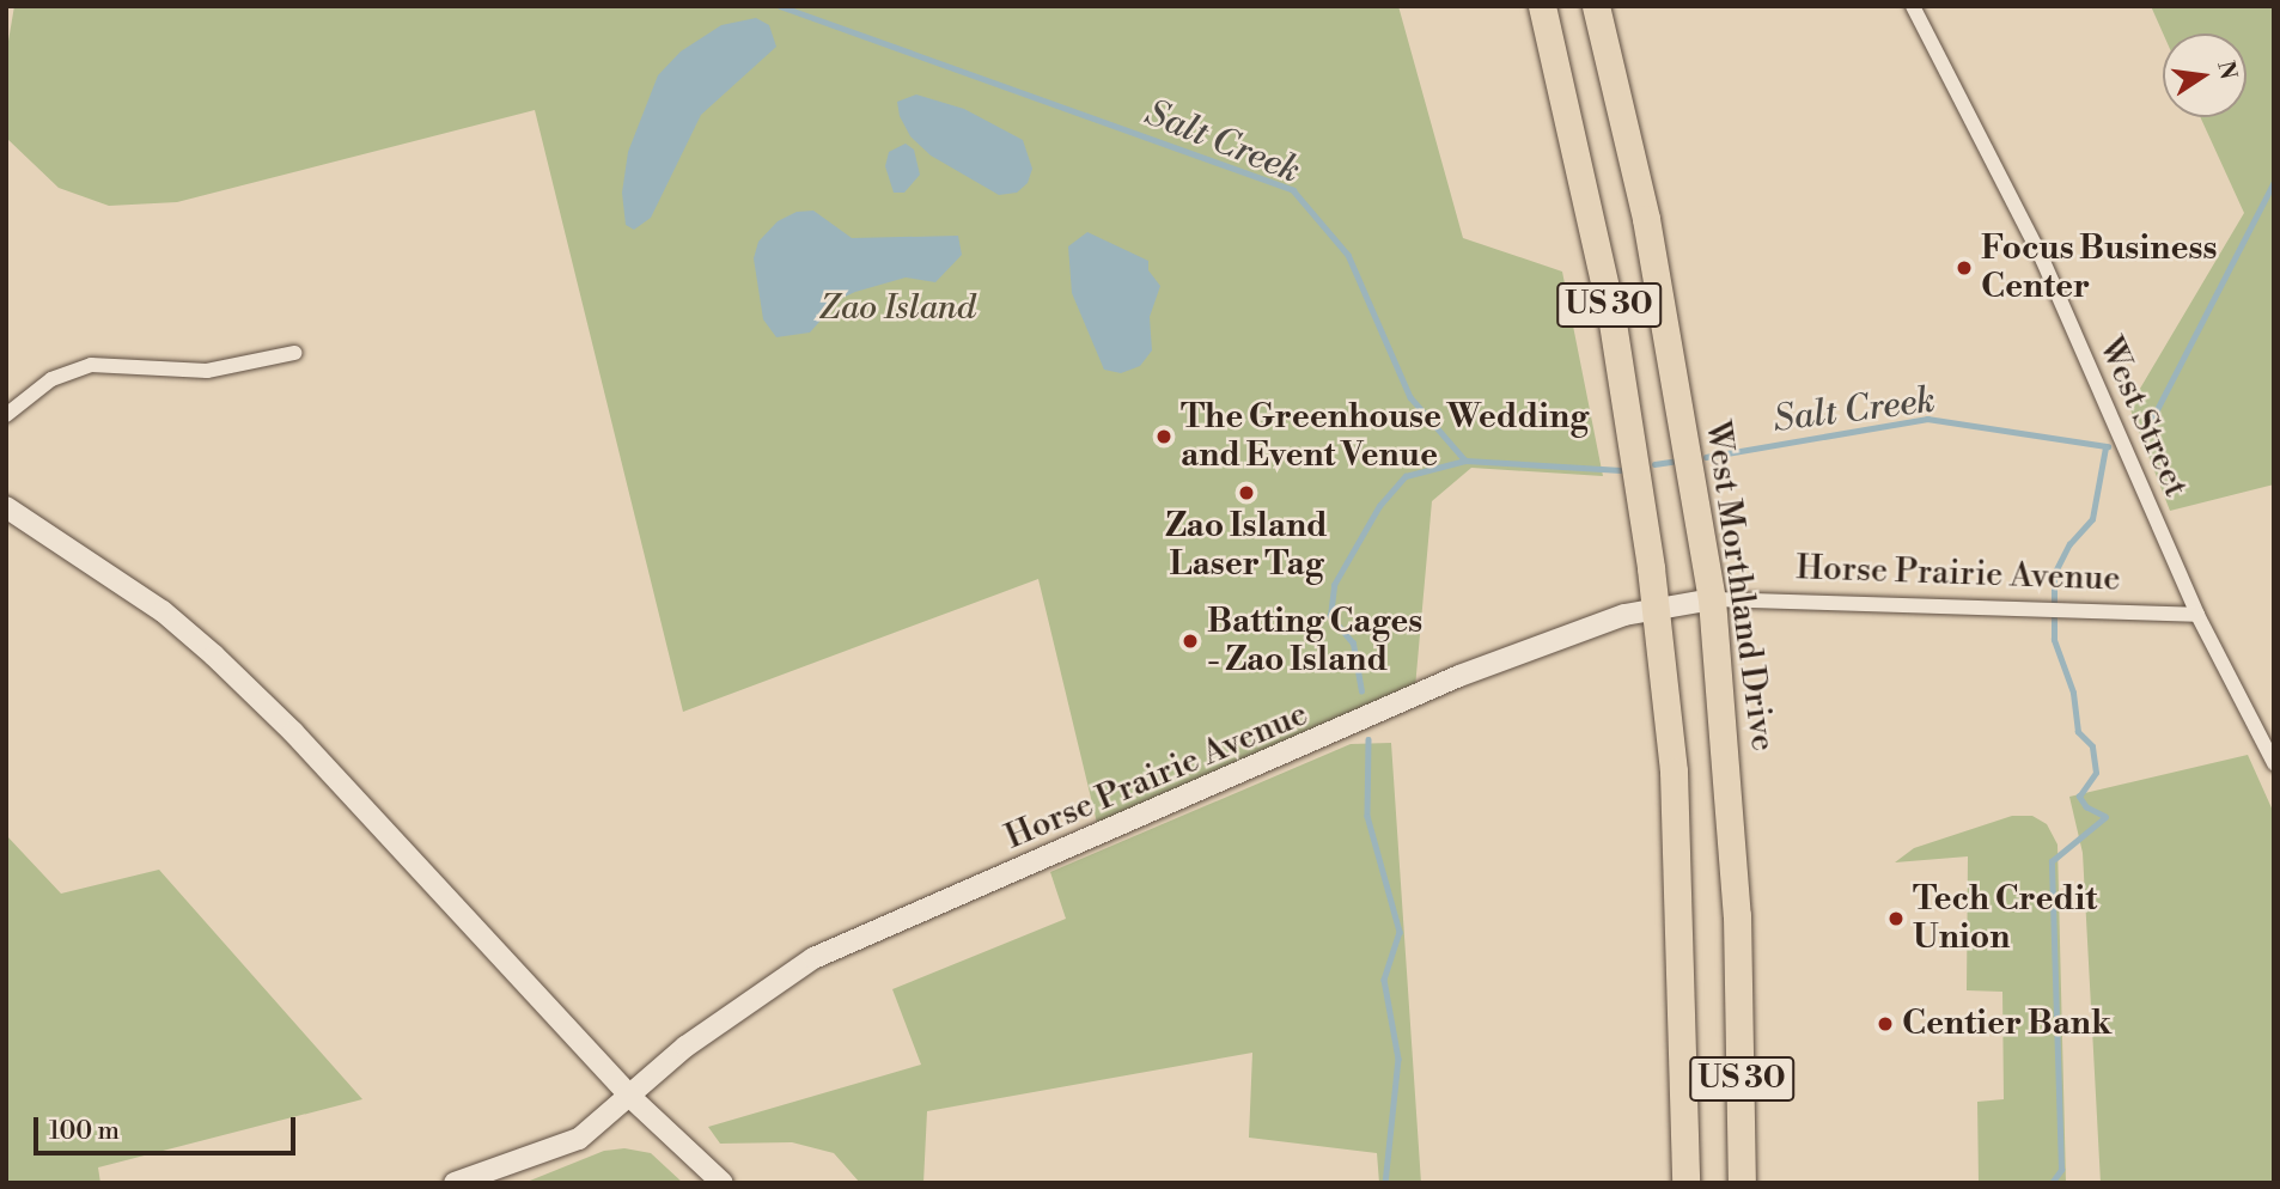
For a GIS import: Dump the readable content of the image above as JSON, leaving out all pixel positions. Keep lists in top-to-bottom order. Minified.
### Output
{"streets":{"highway":["US 30","West Morthland Drive"],"street":["West Street","Horse Prairie Avenue"]},"crossings":[["US 30","Horse Prairie Avenue"],["West Street","Horse Prairie Avenue"],["Horse Prairie Avenue","West Morthland Drive"]],"water":["Salt Creek"],"parks":["Zao Island"],"places":["Focus Business Center","The Greenhouse Wedding and Event Venue","Zao Island Laser Tag","Batting Cages - Zao Island","Tech Credit Union","Centier Bank"],"scale_bar":"100 m","north":"right"}
